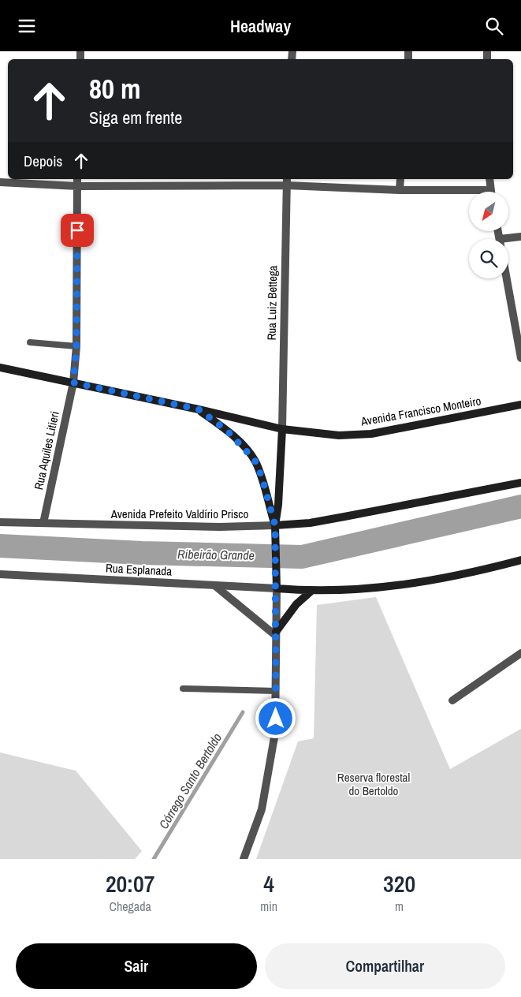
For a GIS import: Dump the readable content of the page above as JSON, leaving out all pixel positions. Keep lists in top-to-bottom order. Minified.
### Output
{"streets":{"main road":["Avenida Francisco Monteiro","Avenida Prefeito Valdírio Prisco"],"street":["Rua Luiz Bettega","Rua Aquiles Litieri","Rua Esplanada"]},"crossings":[["Rua Luiz Bettega","Avenida Francisco Monteiro"],["Avenida Francisco Monteiro","Rua Aquiles Litieri"],["Rua Aquiles Litieri","Avenida Prefeito Valdírio Prisco"]],"water":["Ribeirão Grande","Córrego Santo Bertoldo"],"parks":["Reserva florestal do Bertoldo"],"north":"bottom left","page":{"header":"Headway","turn":["80 m","Siga em frente"],"then":"Depois","eta":["20:07","Chegada","4","min","320","m"],"buttons":["Sair","Compartilhar"]}}
